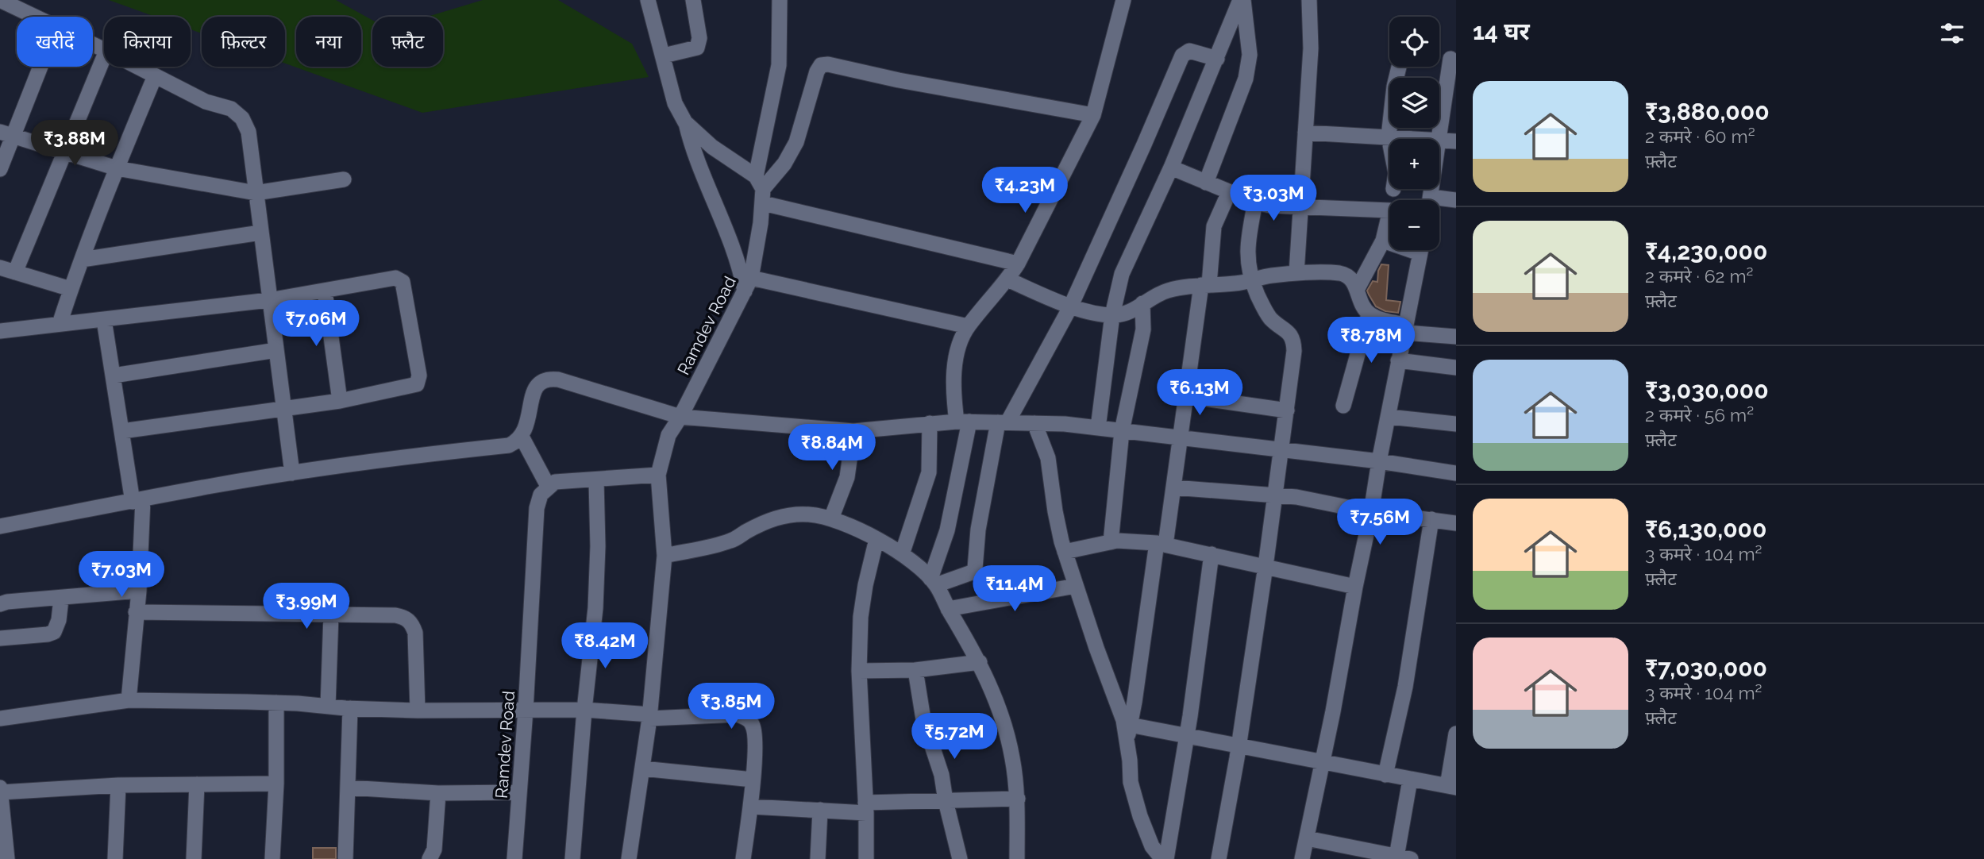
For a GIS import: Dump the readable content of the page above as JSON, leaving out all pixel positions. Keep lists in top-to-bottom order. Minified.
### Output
{"streets":{"street":["Ramdev Road"]},"page":{"heading":"14 घर","map_buttons":["+","−"],"chip":["खरीदें","किराया","फ़िल्टर","नया","फ़्लैट"],"list":[{"name":"₹3,880,000","note":"2 कमरे · 60 m² · फ़्लैट"},{"name":"₹4,230,000","note":"2 कमरे · 62 m² · फ़्लैट"},{"name":"₹3,030,000","note":"2 कमरे · 56 m² · फ़्लैट"},{"name":"₹6,130,000","note":"3 कमरे · 104 m² · फ़्लैट"},{"name":"₹7,030,000","note":"3 कमरे · 104 m² · फ़्लैट"}],"price":["₹3.88M","₹4.23M","₹3.03M","₹7.06M","₹8.78M","₹6.13M","₹8.84M","₹7.56M","₹7.03M","₹11.4M","₹3.99M","₹8.42M","₹3.85M","₹5.72M"]}}
